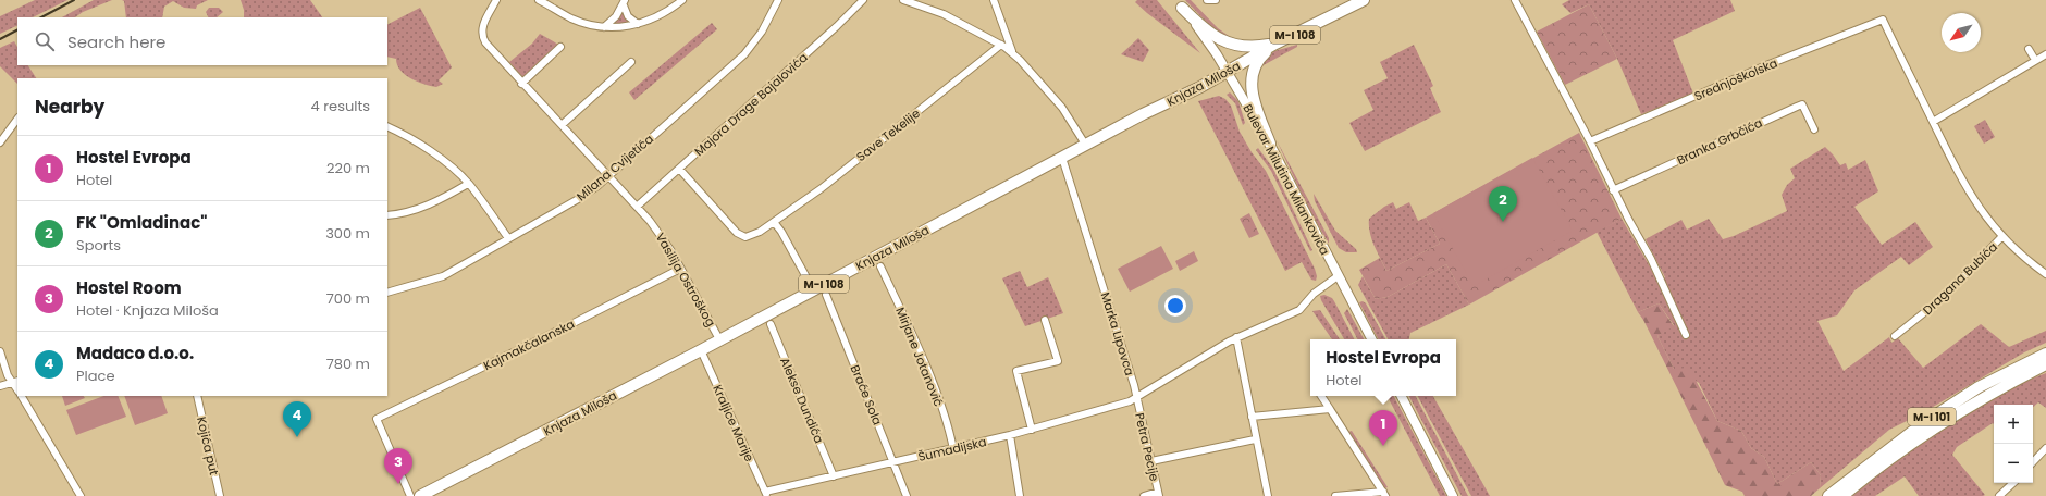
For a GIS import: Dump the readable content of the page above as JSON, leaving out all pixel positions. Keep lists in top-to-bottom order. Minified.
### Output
{"streets":{"main road":["M-I 108","Knjaza Miloša","M-I 101"],"street":["Srednjoškolska","Majora Drage Bajalovića","Save Tekelije","Branka Grbčića","Milana Cvijetića","Bulevar Milutina Milankovića","Dragana Bubića","Vasilija Ostroškog","Marka Lipovca","Kajmakčalanska","Mirjane Jotanović","Braće Sola","Alekse Dundića","Kraljice Marije","Kojića put","Petra Pecije","Šumadijska"]},"crossings":[["Srednjoškolska","Dragana Bubića"],["Knjaza Miloša","Bulevar Milutina Milankovića"],["Knjaza Miloša","Vasilija Ostroškog"],["Knjaza Miloša","Marka Lipovca"],["Knjaza Miloša","Kraljice Marije"],["Majora Drage Bajalovića","Save Tekelije"],["Majora Drage Bajalovića","Vasilija Ostroškog"],["Milana Cvijetića","Vasilija Ostroškog"],["Vasilija Ostroškog","Kajmakčalanska"],["Marka Lipovca","Petra Pecije"],["Marka Lipovca","Šumadijska"],["Mirjane Jotanović","Šumadijska"],["Braće Sola","Šumadijska"],["Alekse Dundića","Šumadijska"],["Kraljice Marije","Šumadijska"],["Petra Pecije","Šumadijska"]],"north":"bottom left","page":{"search":"Search here","heading":["Nearby","4 results"],"list":[{"mark":"1","name":"Hostel Evropa","note":"Hotel","value":"220 m"},{"mark":"2","name":"FK \"Omladinac\"","note":"Sports","value":"300 m"},{"mark":"3","name":"Hostel Room","note":"Hotel · Knjaza Miloša","value":"700 m"},{"mark":"4","name":"Madaco d.o.o.","note":"Place","value":"780 m"}],"pins":["2","4","1","3"],"popup":["Hostel Evropa","Hotel"],"map_buttons":["+","−"]}}
